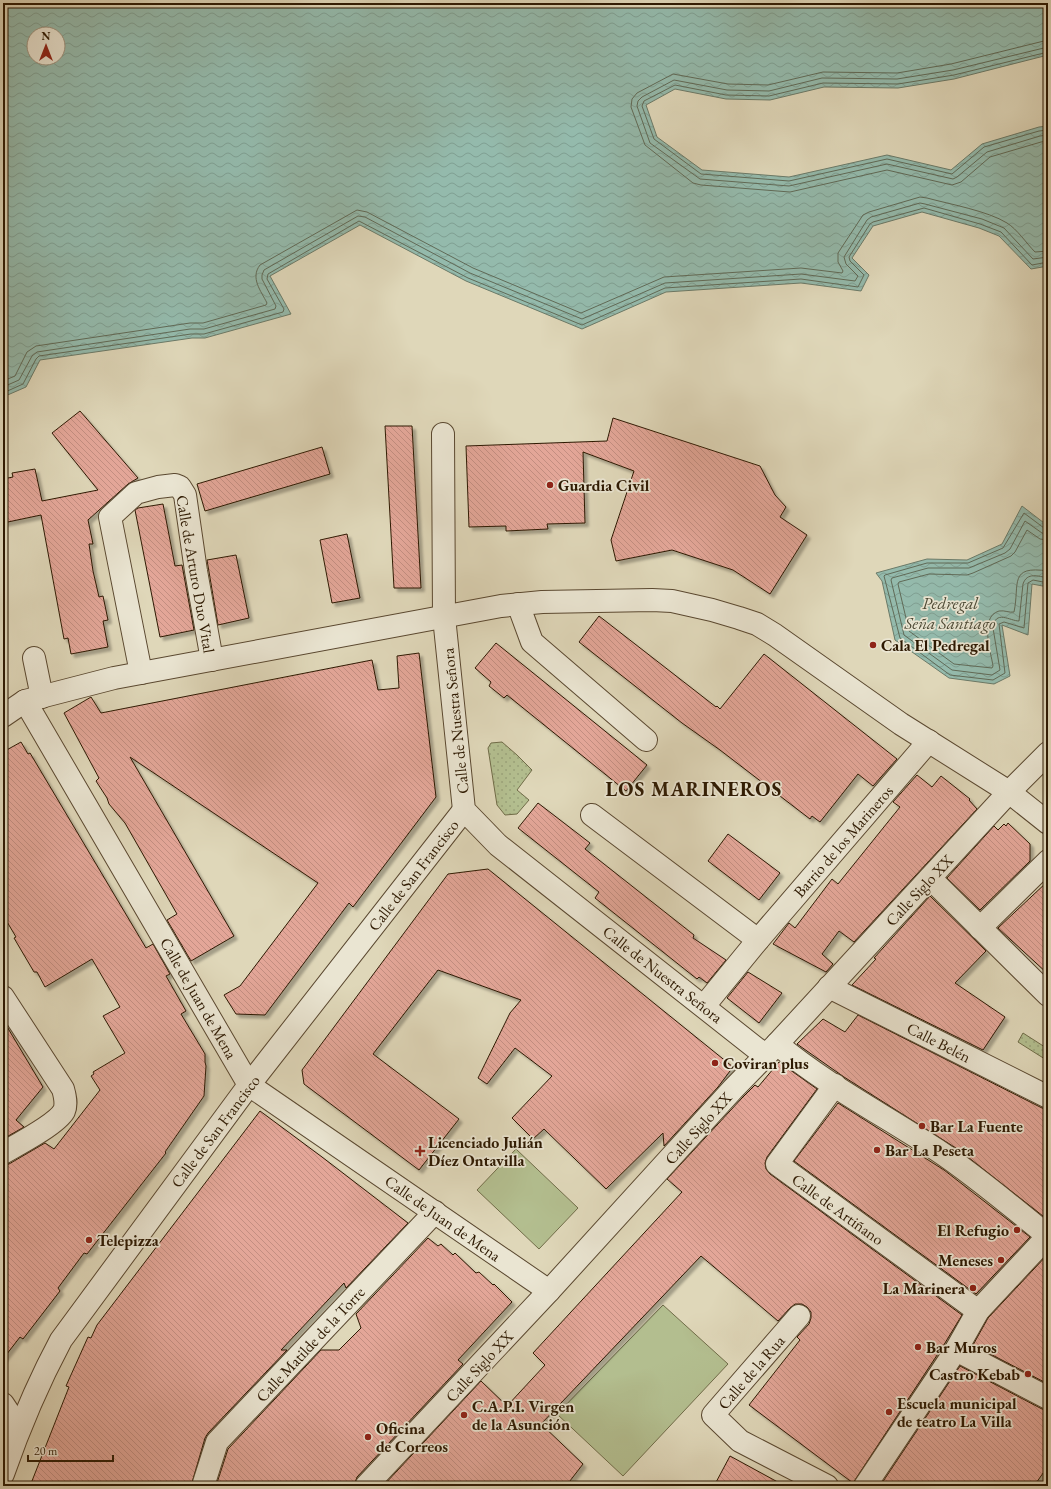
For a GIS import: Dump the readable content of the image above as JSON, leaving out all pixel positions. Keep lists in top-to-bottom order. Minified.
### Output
{"streets":{"street":["Calle de Arturo Duo Vital","Calle de Nuestra Señora","Barrio de los Marineros","Calle de San Francisco","Calle Siglo XX","Calle de Juan de Mena","Calle Belén","Calle de Artiñano","Calle Matilde de la Torre","Calle de la Rua"]},"crossings":[["Calle de Nuestra Señora","Barrio de los Marineros"],["Calle de Nuestra Señora","Calle de San Francisco"],["Calle de Nuestra Señora","Calle Siglo XX"],["Calle de Nuestra Señora","Calle de Artiñano"],["Calle de San Francisco","Calle de Juan de Mena"],["Calle Siglo XX","Calle de Juan de Mena"],["Calle Siglo XX","Calle Belén"],["Calle de Juan de Mena","Calle Matilde de la Torre"]],"districts":["LOS MARINEROS"],"water":["Pedregal Seña Santiago"],"places":{"other":["Guardia Civil","Cala El Pedregal","Coviran plus","Bar La Fuente","Bar La Peseta","El Refugio","Telepizza","Meneses","La Marinera","Bar Muros","Castro Kebab","Escuela municipal de teatro La Villa","C.A.P.I. Virgen de la Asunción","Oficina de Correos"],"health":["Licenciado Julián Díez Ontavilla"]},"scale_bar":"20 m","north":"top"}
